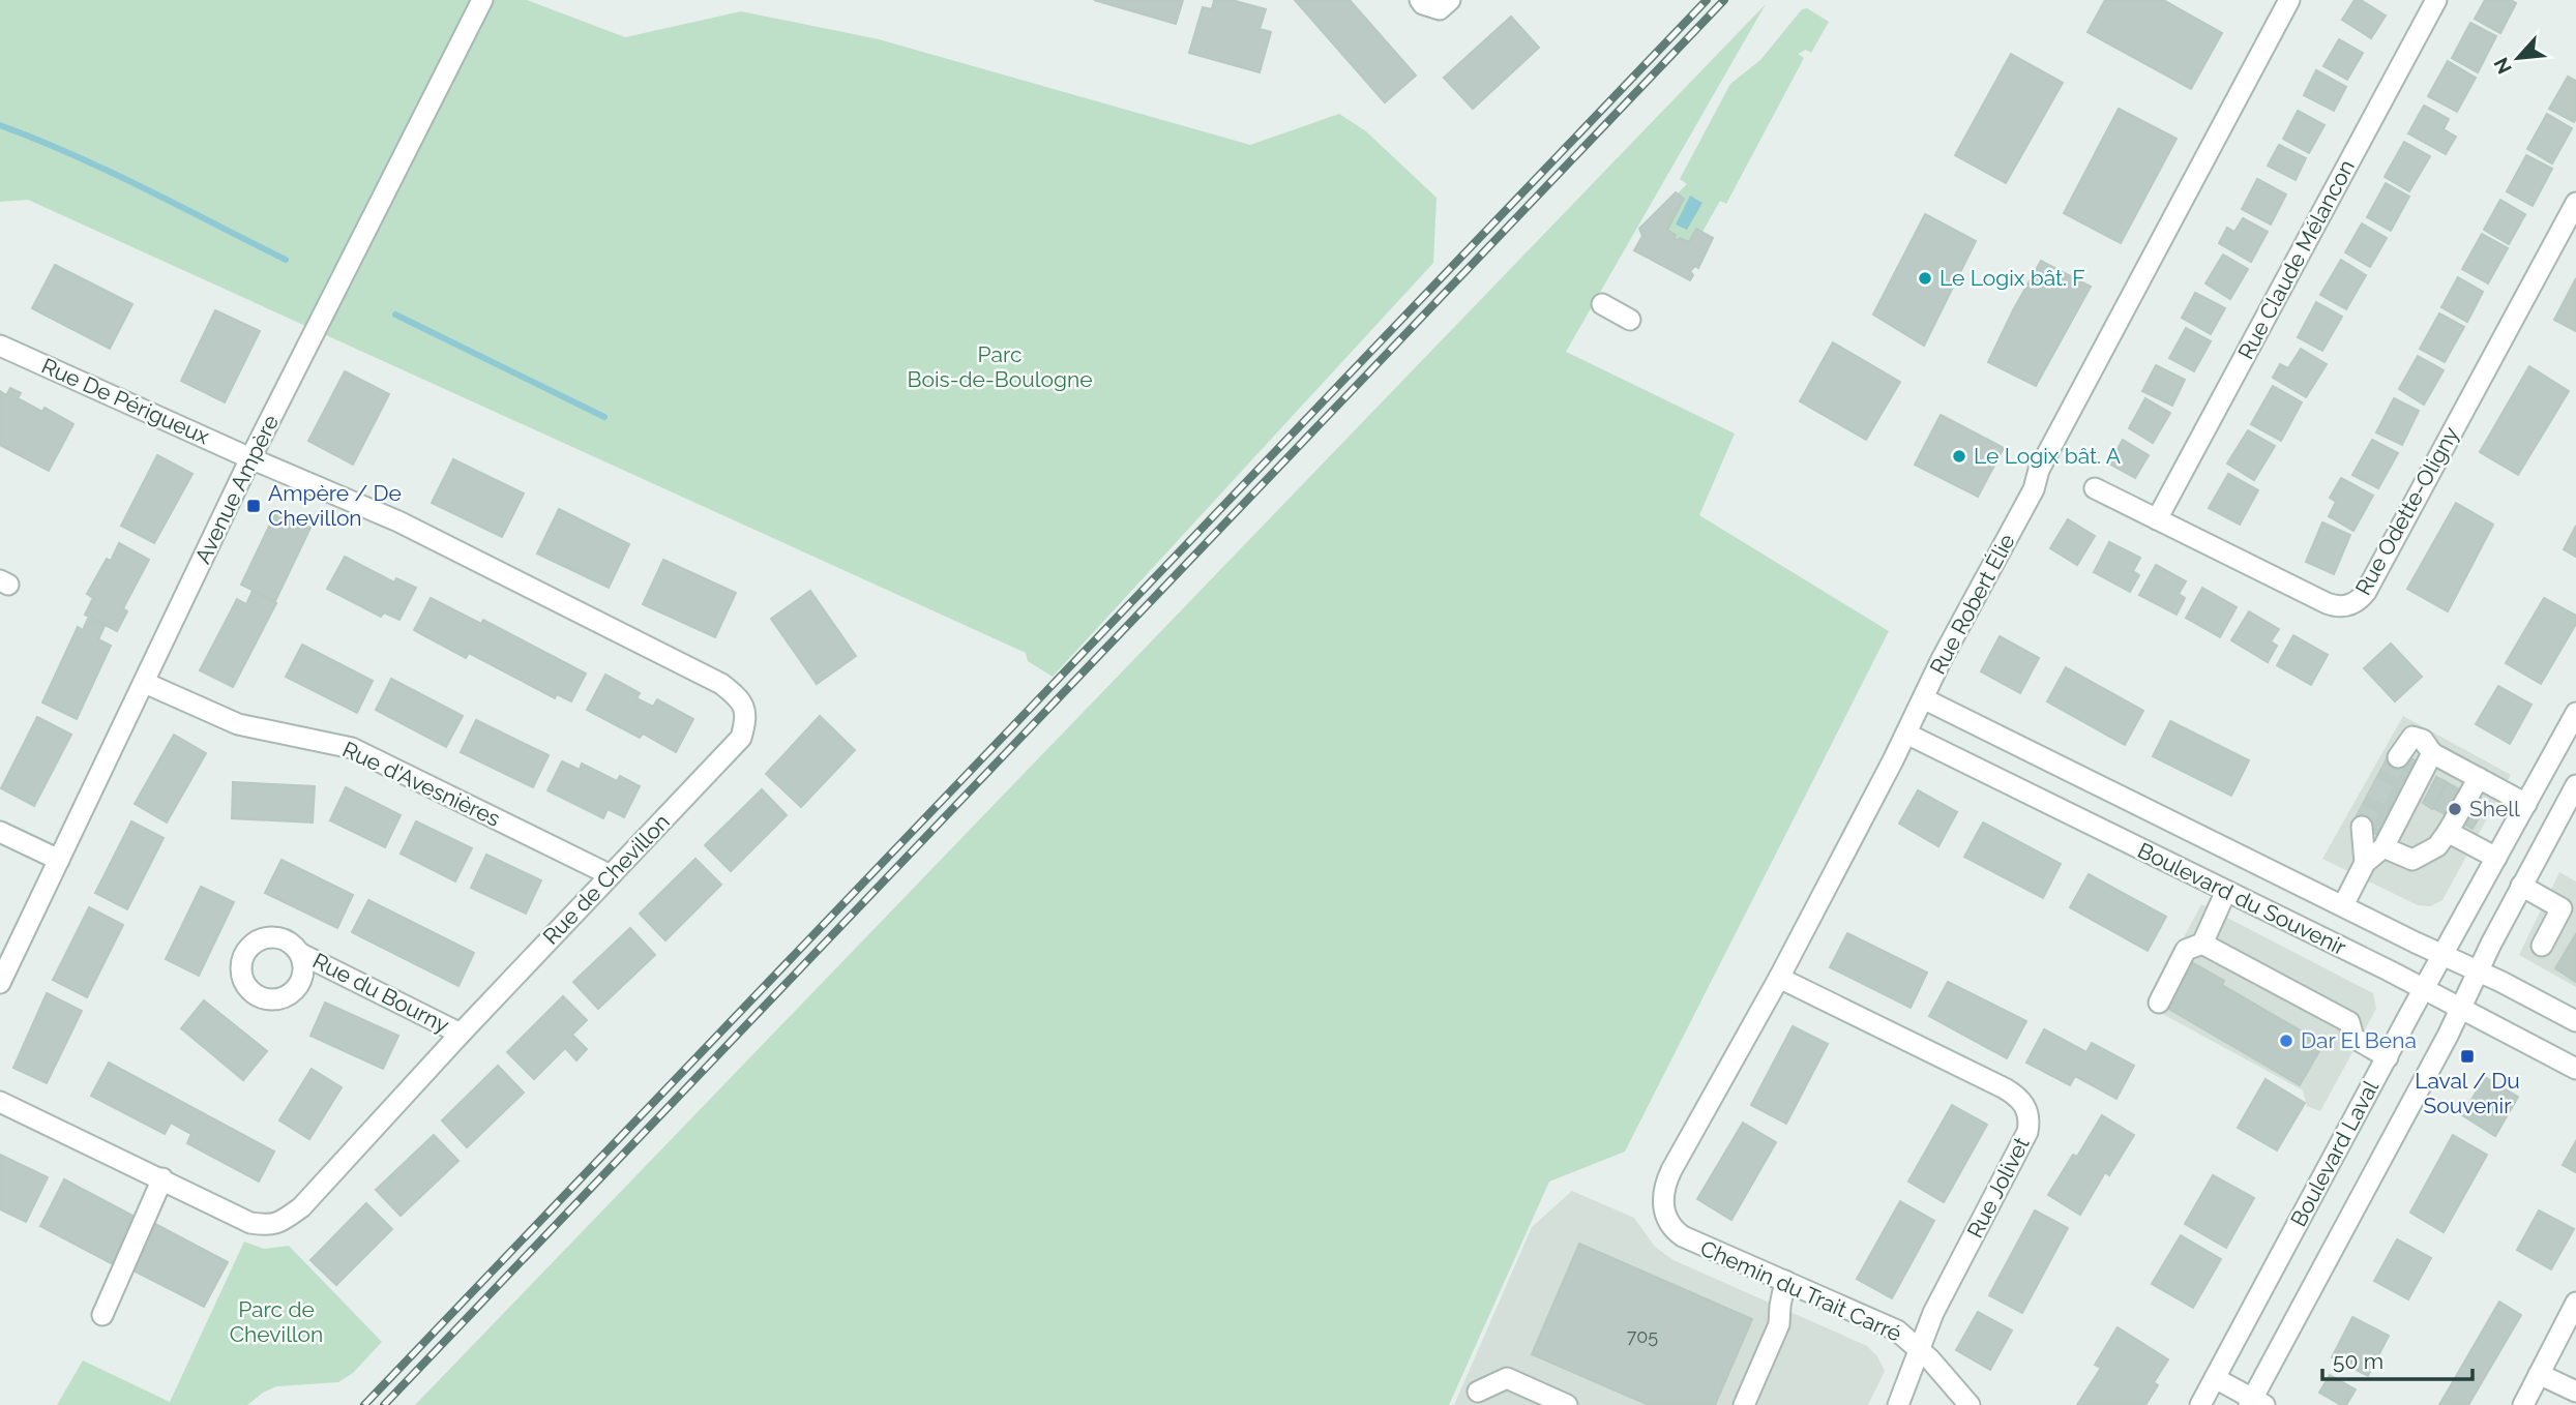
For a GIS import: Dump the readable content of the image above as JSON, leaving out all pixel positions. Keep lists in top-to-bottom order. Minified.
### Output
{"streets":{"street":["Rue Claude Mélancon","Rue De Périgueux","Avenue Ampère","Rue Odette-Oligny","Rue Robert Élie","Rue d'Avesnières","Rue de Chevillon","Boulevard du Souvenir","Rue du Bourny","Boulevard Laval","Rue Jolivet","Chemin du Trait Carré"]},"crossings":[["Rue Claude Mélancon","Rue Odette-Oligny"],["Rue De Périgueux","Avenue Ampère"],["Rue De Périgueux","Rue de Chevillon"],["Avenue Ampère","Rue d'Avesnières"],["Avenue Ampère","Rue de Chevillon"],["Rue Robert Élie","Boulevard du Souvenir"],["Rue Robert Élie","Rue Jolivet"],["Rue Robert Élie","Chemin du Trait Carré"],["Rue d'Avesnières","Rue de Chevillon"],["Rue de Chevillon","Rue du Bourny"],["Boulevard du Souvenir","Boulevard Laval"],["Rue Jolivet","Chemin du Trait Carré"]],"parks":["Parc Bois-de-Boulogne","Parc de Chevillon"],"places":{"other":["Le Logix bât. F","Le Logix bât. A","Shell","Dar El Bena"],"transit":["Ampère / De Chevillon","Laval / Du Souvenir"]},"house_numbers":["705"],"scale_bar":"50 m","north":"bottom left"}
